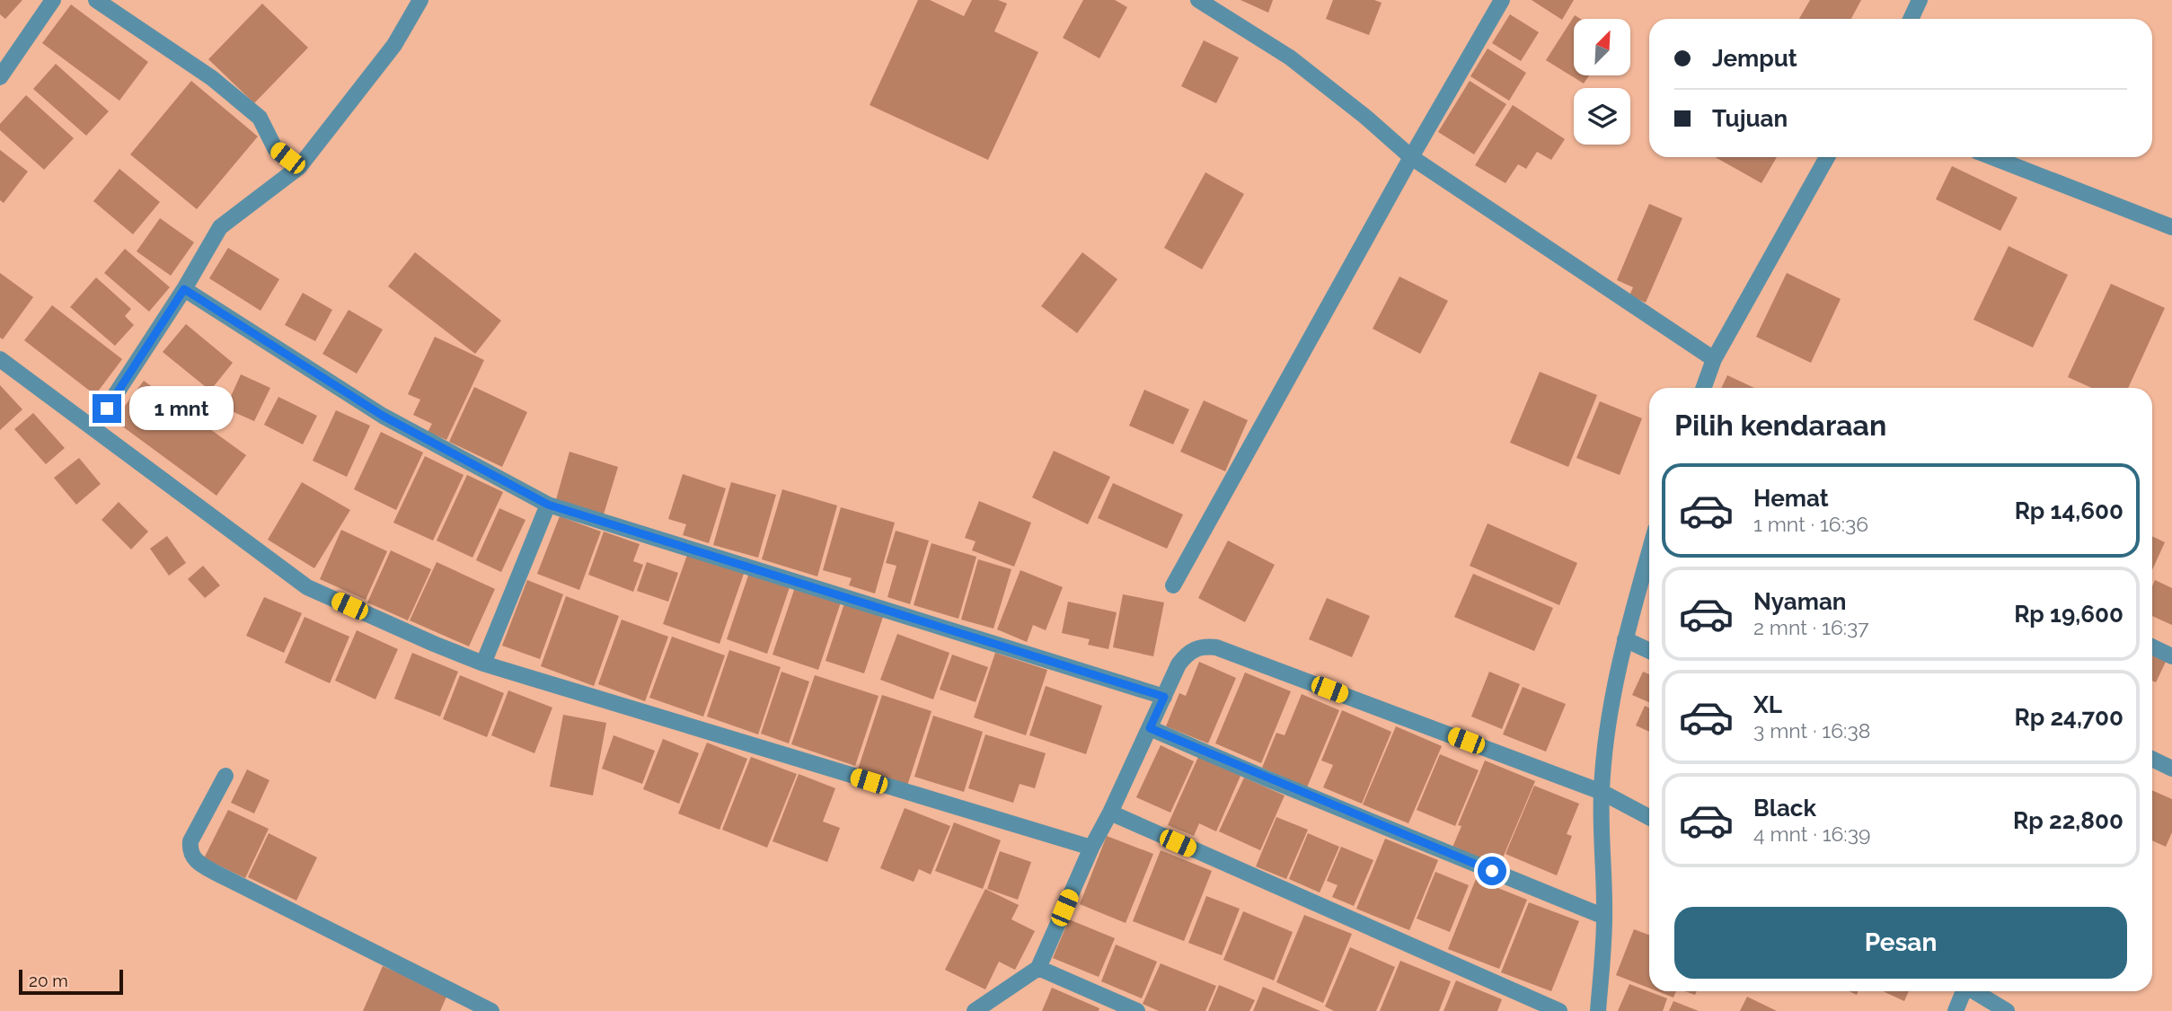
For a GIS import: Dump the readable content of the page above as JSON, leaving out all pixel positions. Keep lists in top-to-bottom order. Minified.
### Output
{"scale_bar":"20 m","north":"top right","page":{"banner":["Jemput","Tujuan"],"bubble":"1 mnt","heading":"Pilih kendaraan","list":[{"name":"Hemat","note":"1 mnt · 16:36","value":"Rp 14,600"},{"name":"Nyaman","note":"2 mnt · 16:37","value":"Rp 19,600"},{"name":"XL","note":"3 mnt · 16:38","value":"Rp 24,700"},{"name":"Black","note":"4 mnt · 16:39","value":"Rp 22,800"}],"buttons":"Pesan","scale":"20 m"}}
